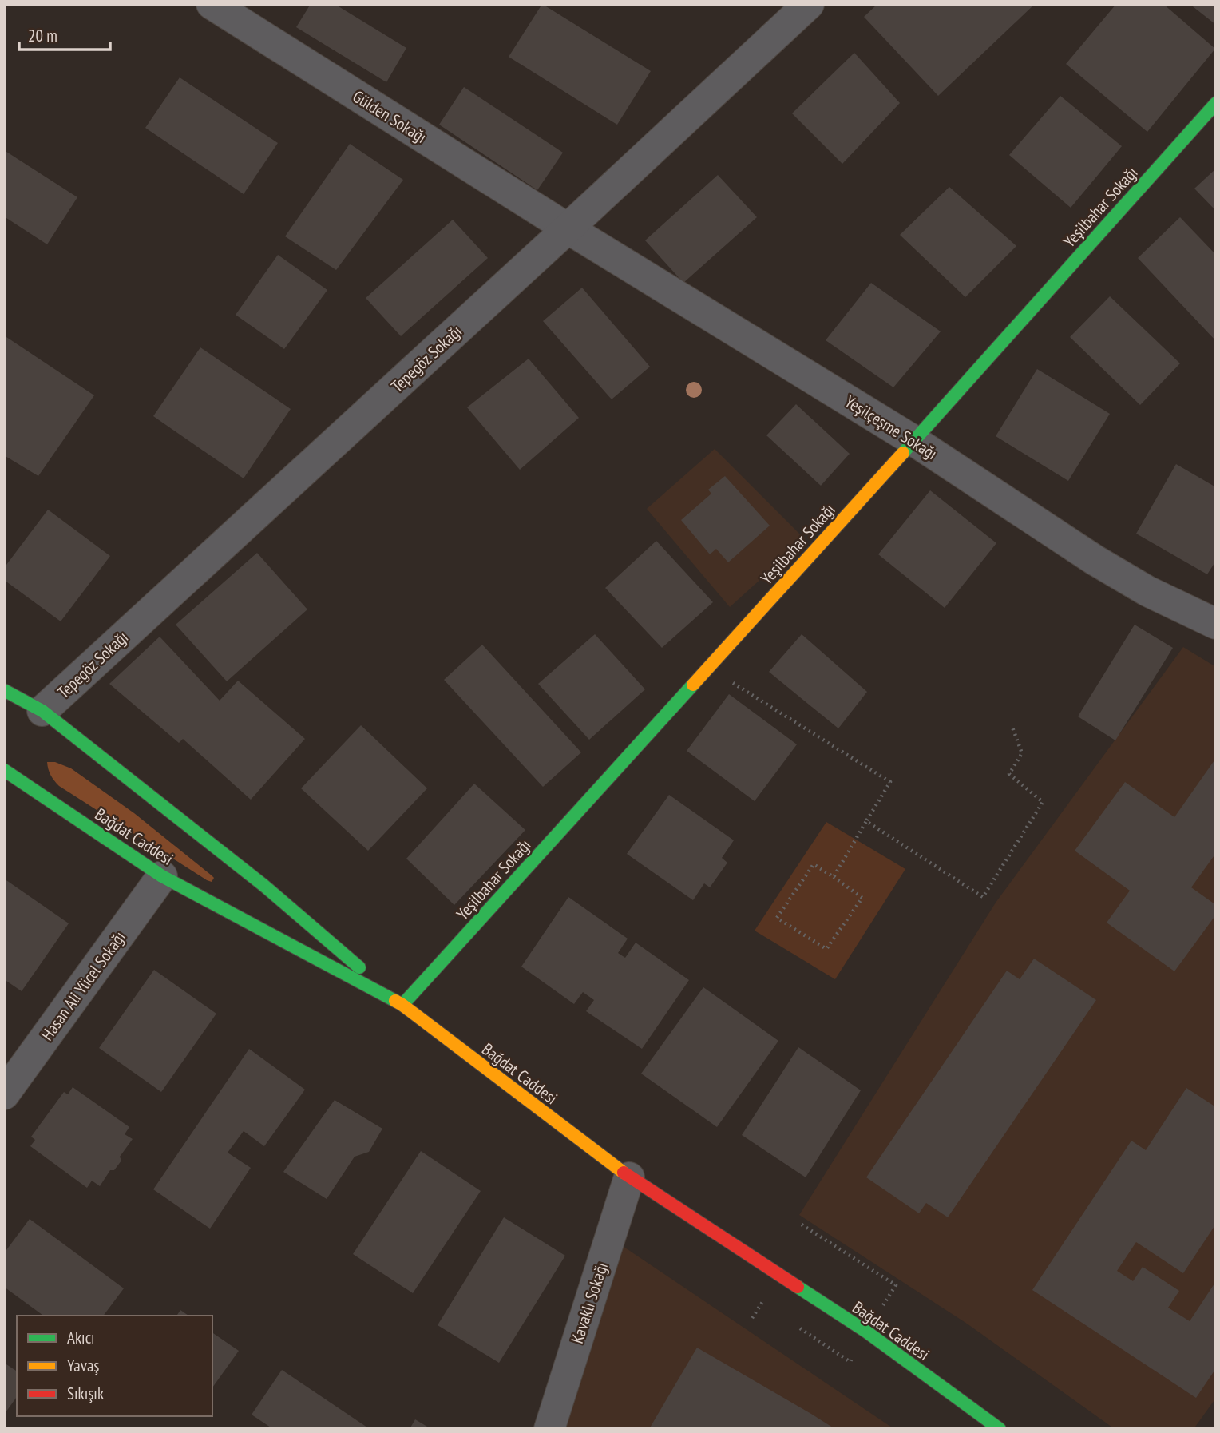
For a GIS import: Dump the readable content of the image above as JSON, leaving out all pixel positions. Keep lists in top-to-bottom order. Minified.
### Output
{"streets":{"main road":["Yeşilbahar Sokağı","Bağdat Caddesi"],"street":["Gülden Sokağı","Tepegöz Sokağı","Yeşilçeşme Sokağı","Hasan Ali Yücel Sokağı","Kavaklı Sokağı"]},"crossings":[["Gülden Sokağı","Tepegöz Sokağı"],["Gülden Sokağı","Yeşilçeşme Sokağı"],["Yeşilbahar Sokağı","Yeşilçeşme Sokağı"],["Yeşilbahar Sokağı","Bağdat Caddesi"],["Tepegöz Sokağı","Yeşilçeşme Sokağı"],["Bağdat Caddesi","Hasan Ali Yücel Sokağı"],["Bağdat Caddesi","Kavaklı Sokağı"]],"legend":["Akıcı","Yavaş","Sıkışık"],"scale_bar":"20 m"}
